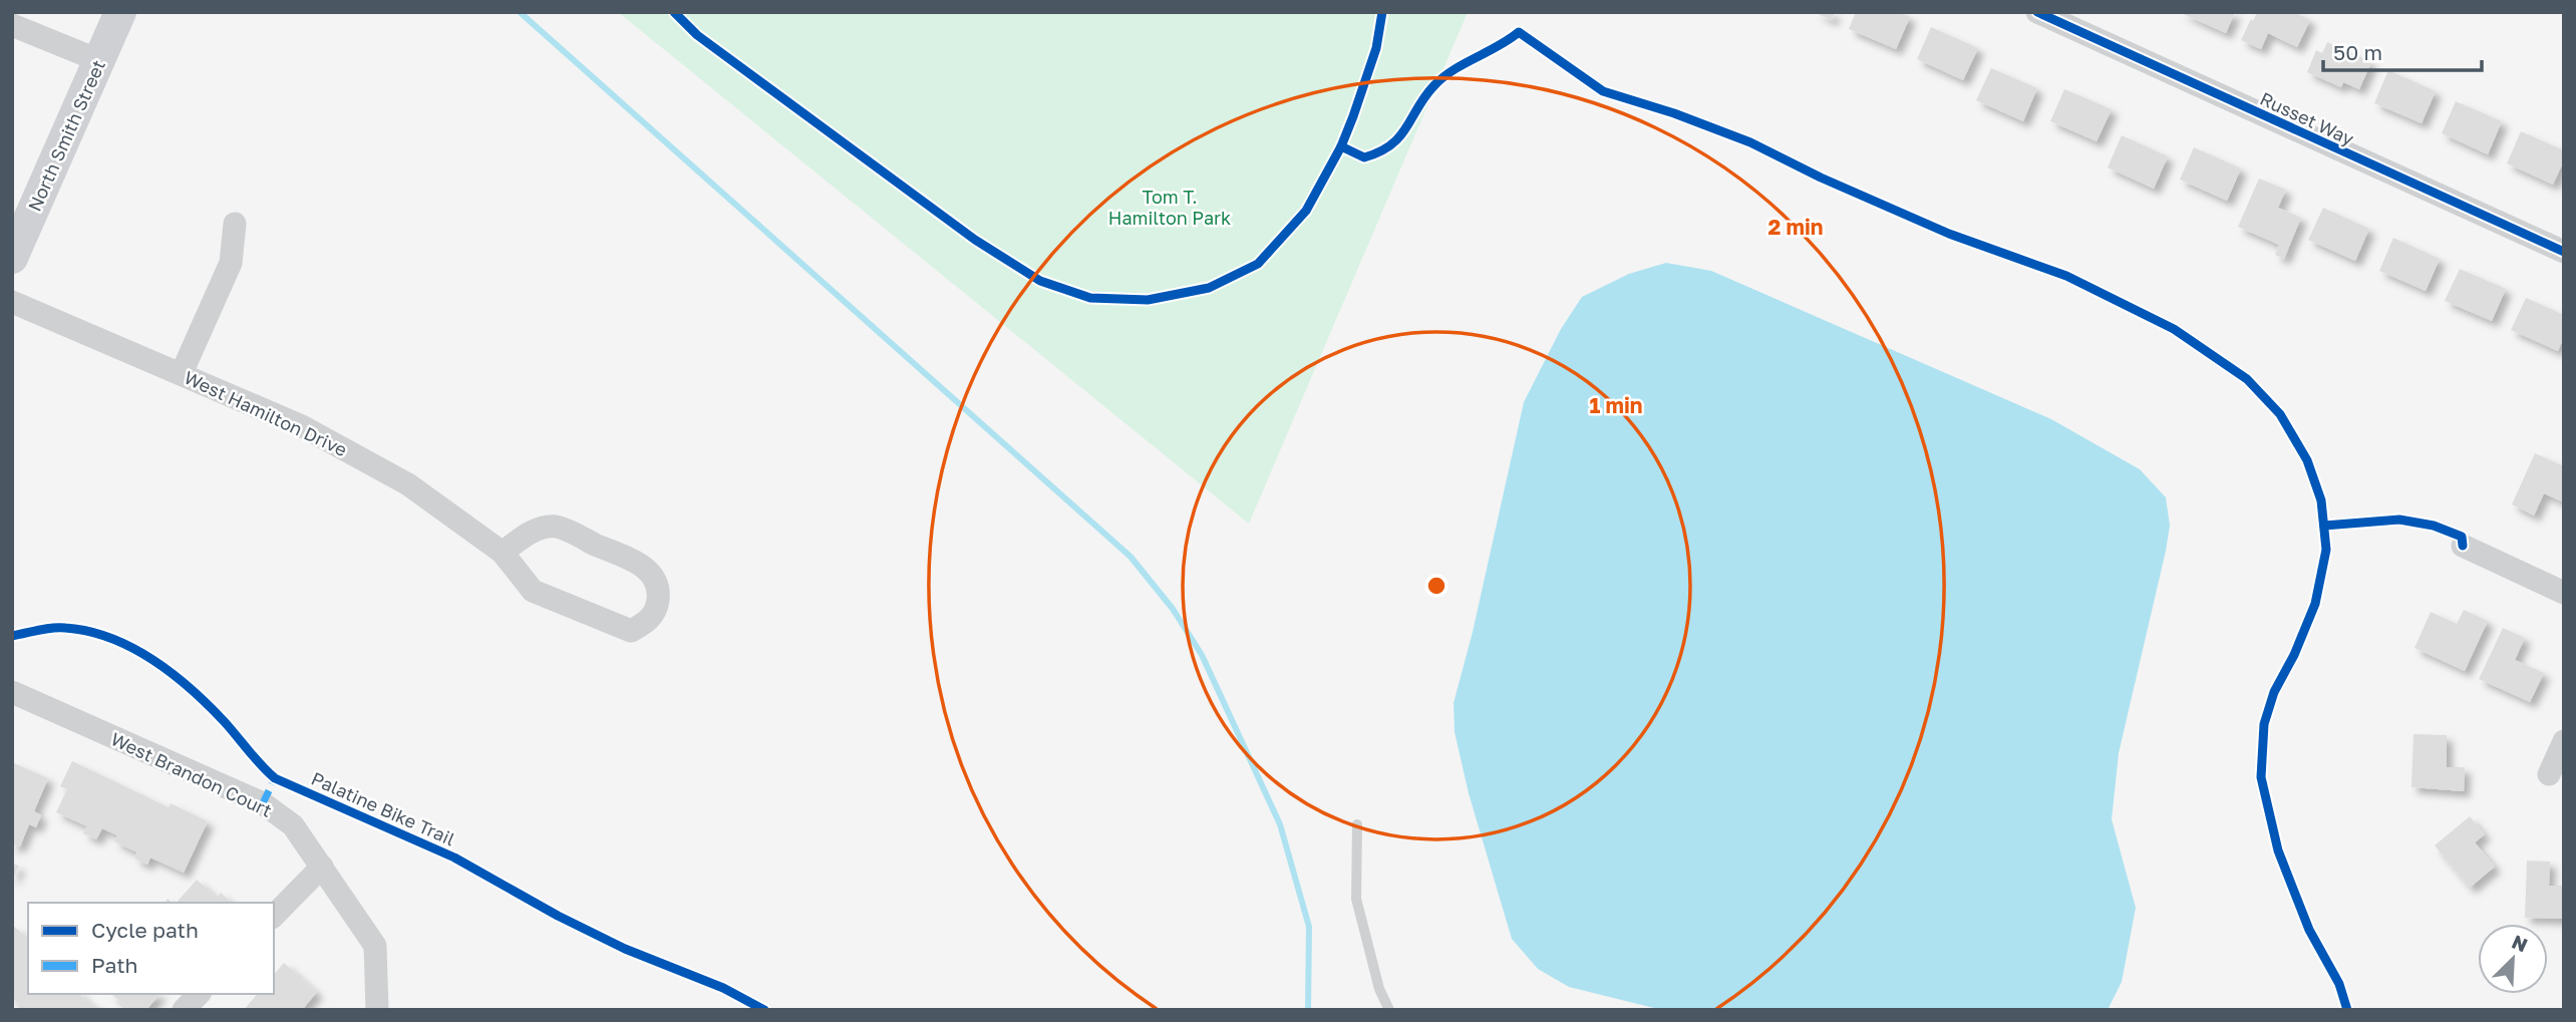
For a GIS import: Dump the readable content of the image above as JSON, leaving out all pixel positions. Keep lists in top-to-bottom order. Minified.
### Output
{"streets":{"street":["Russet Way","North Smith Street","West Hamilton Drive","West Brandon Court"],"cycle path":["Palatine Bike Trail"]},"parks":["Tom T. Hamilton Park"],"legend":["Cycle path","Path"],"scale_bar":"50 m","north":"top right","rings":["2 min","1 min"]}
